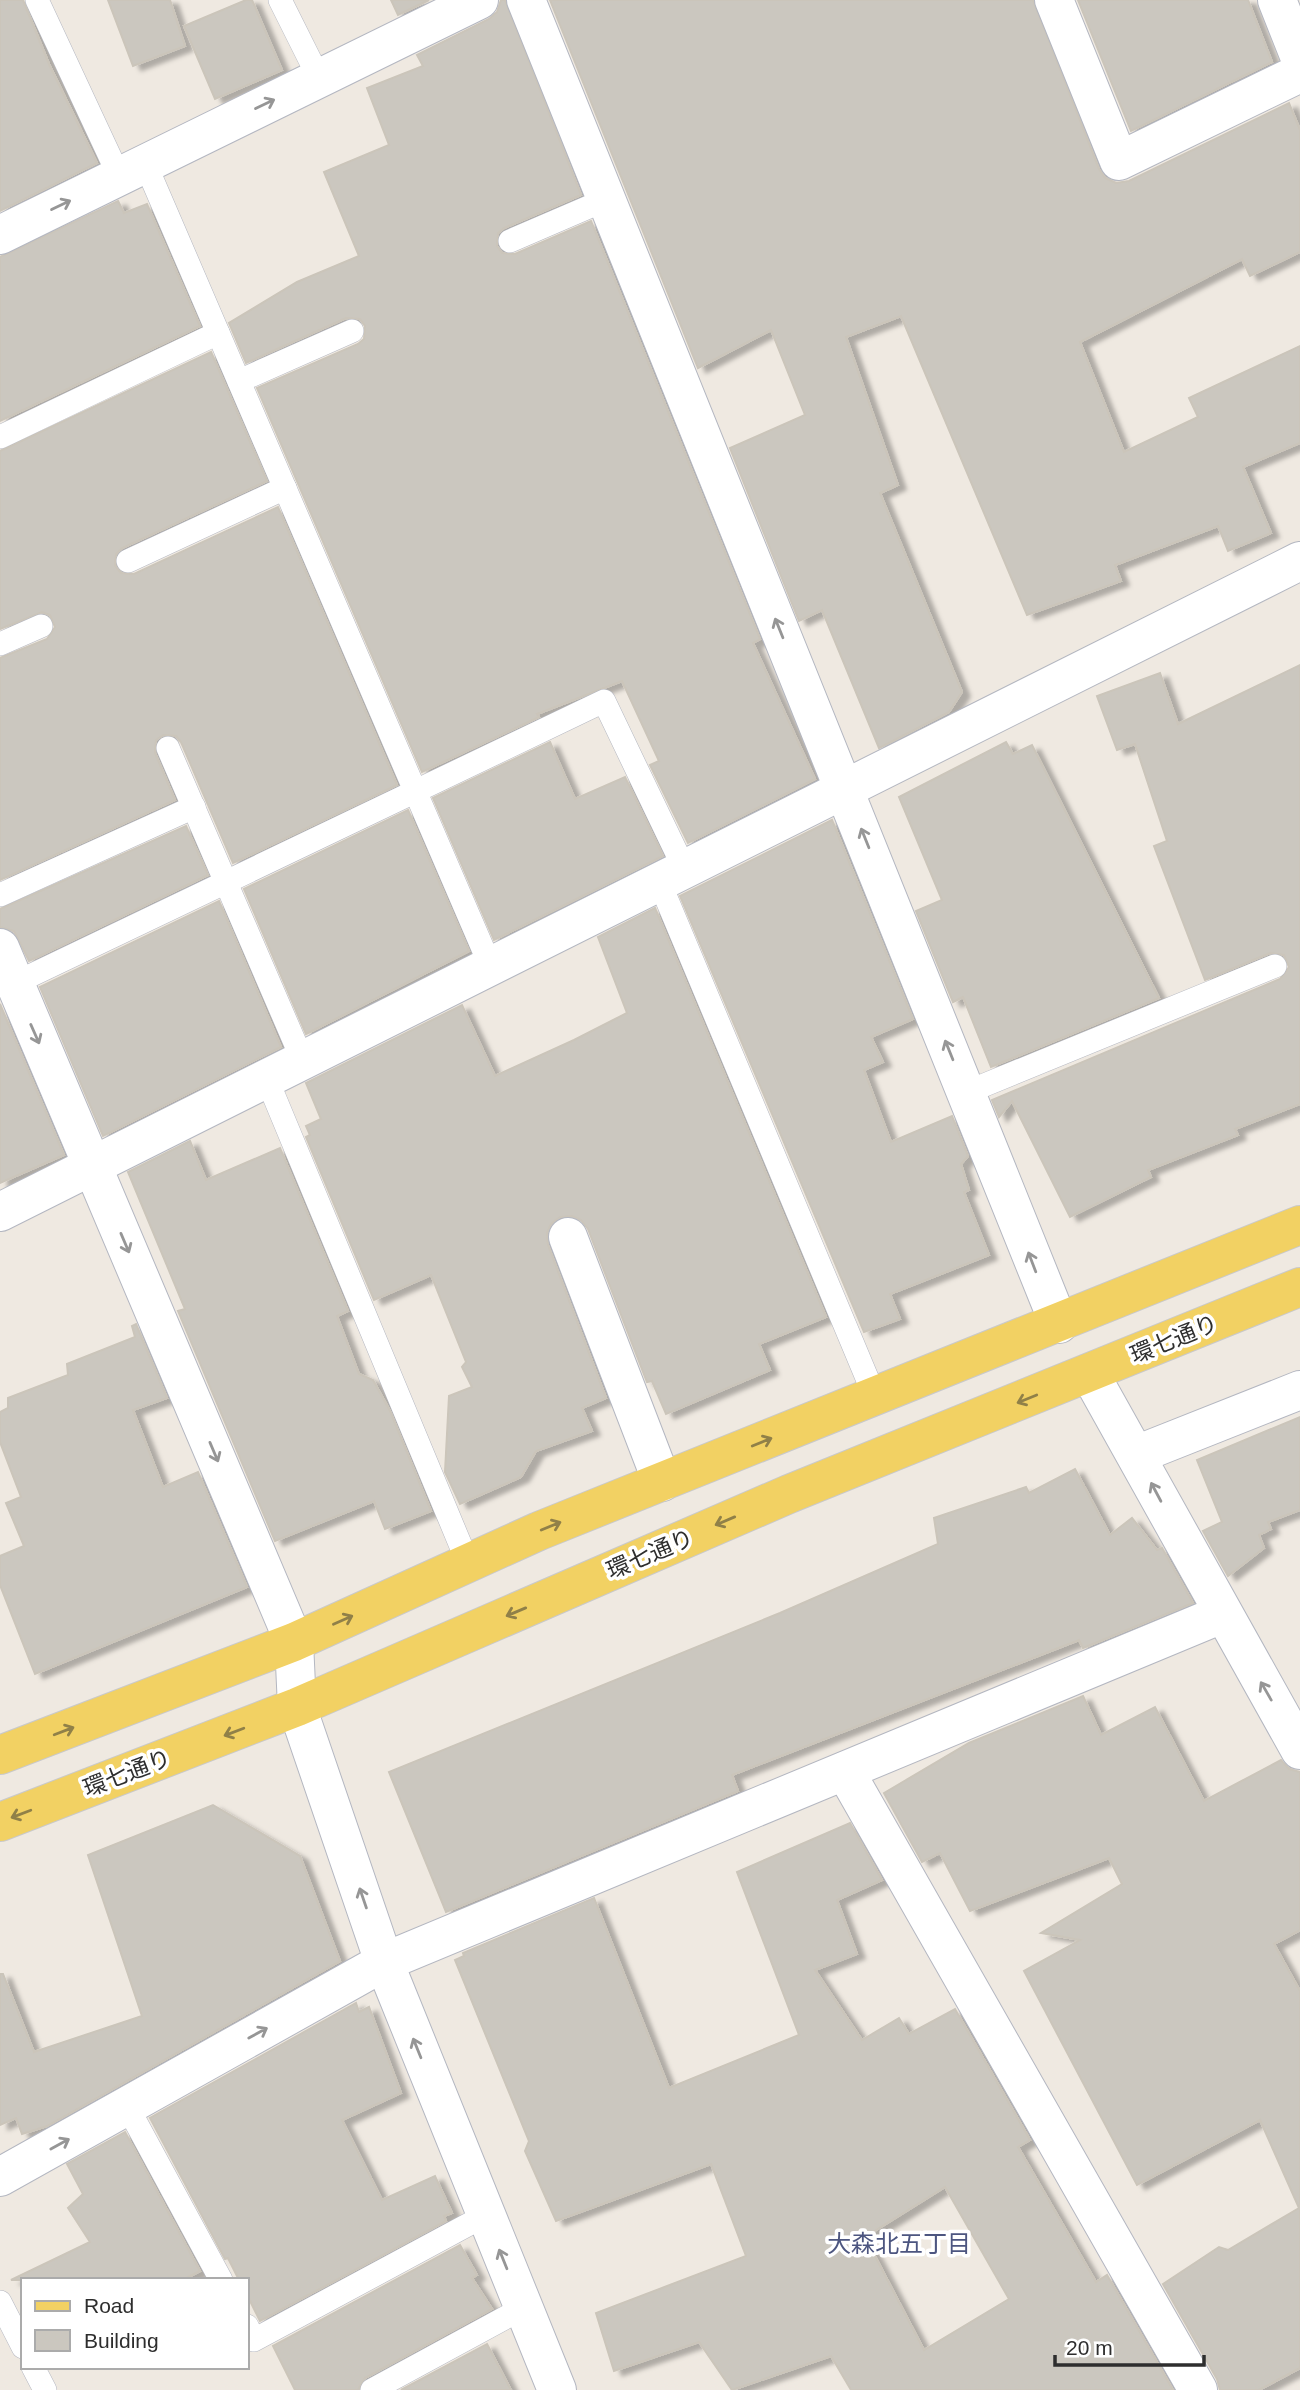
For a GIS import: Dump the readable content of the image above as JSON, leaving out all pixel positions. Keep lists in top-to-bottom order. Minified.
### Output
{"streets":{"main road":["環七通り"]},"districts":["大森北五丁目"],"legend":["Road","Building"],"scale_bar":"20 m"}
